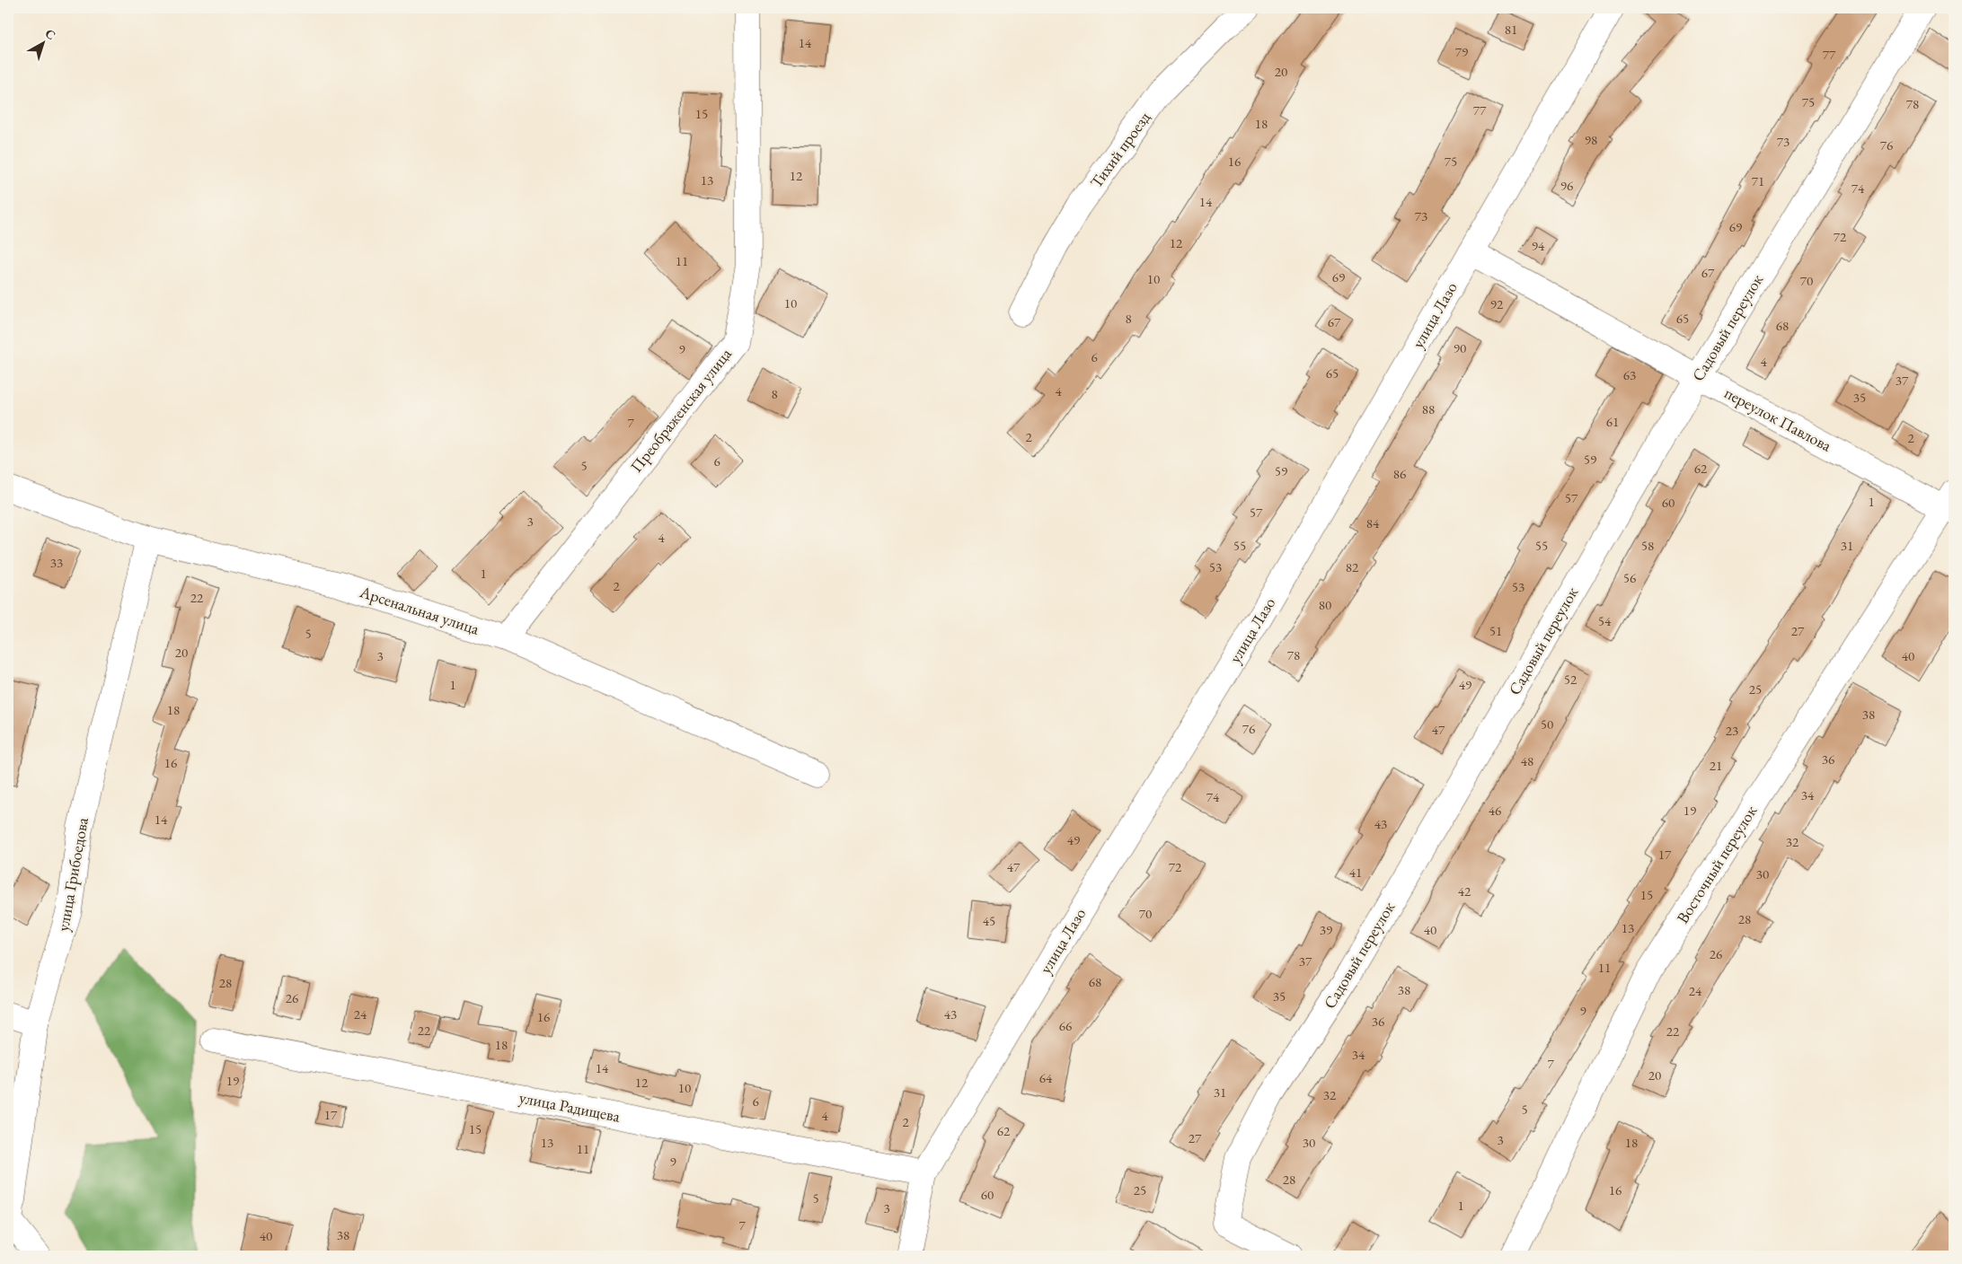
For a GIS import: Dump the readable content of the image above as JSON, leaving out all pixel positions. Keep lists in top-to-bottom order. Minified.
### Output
{"streets":{"street":["Тихий проезд","улица Лазо","Садовый переулок","Преображенская улица","переулок Павлова","Арсенальная улица","Восточный переулок","улица Грибоедова","улица Радищева"]},"crossings":[["улица Лазо","переулок Павлова"],["улица Лазо","улица Радищева"],["Садовый переулок","переулок Павлова"],["Преображенская улица","Арсенальная улица"],["переулок Павлова","Восточный переулок"],["Арсенальная улица","улица Грибоедова"]],"house_numbers":["81","14","79","77","20","75","78","77","15","18","98","73","76","16","75","12","13","71","96","74","14","73","69","72","12","94","11","67","69","10","70","10","92","8","65","67","68","90","9","6","4","65","63","37","4","8","35","88","61","7","2","2","59","6","5","62","59","86","57","1","60","57","3","84","4","55","55","58","31","33","53","82","1","56","2","53","22","80","54","51","27","5","20","78","3","40","52","1","49","25","18","38","50","76","47","23","36","48","16","21","34","74","46","19","14","43","49","32","17","47","72","41","30","42","15","70","28","45","13","39","40","26","37","11","68","28","38","24","35","26","9","24","43","16","36","66","22","22","18","34","7","14","20","64","19","12","10","31","32","6","5","17","4","2","15","62","27","3","13","30","18","11","9","28","25","16","60","5","1","3","7","38","40"],"north":"top right"}
